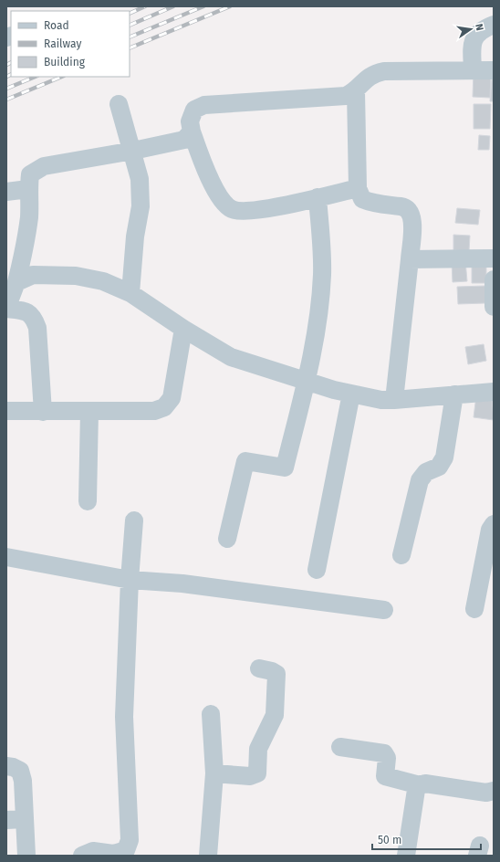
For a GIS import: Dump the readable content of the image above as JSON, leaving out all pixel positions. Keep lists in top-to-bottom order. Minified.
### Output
{"legend":["Road","Railway","Building"],"scale_bar":"50 m","north":"right"}
